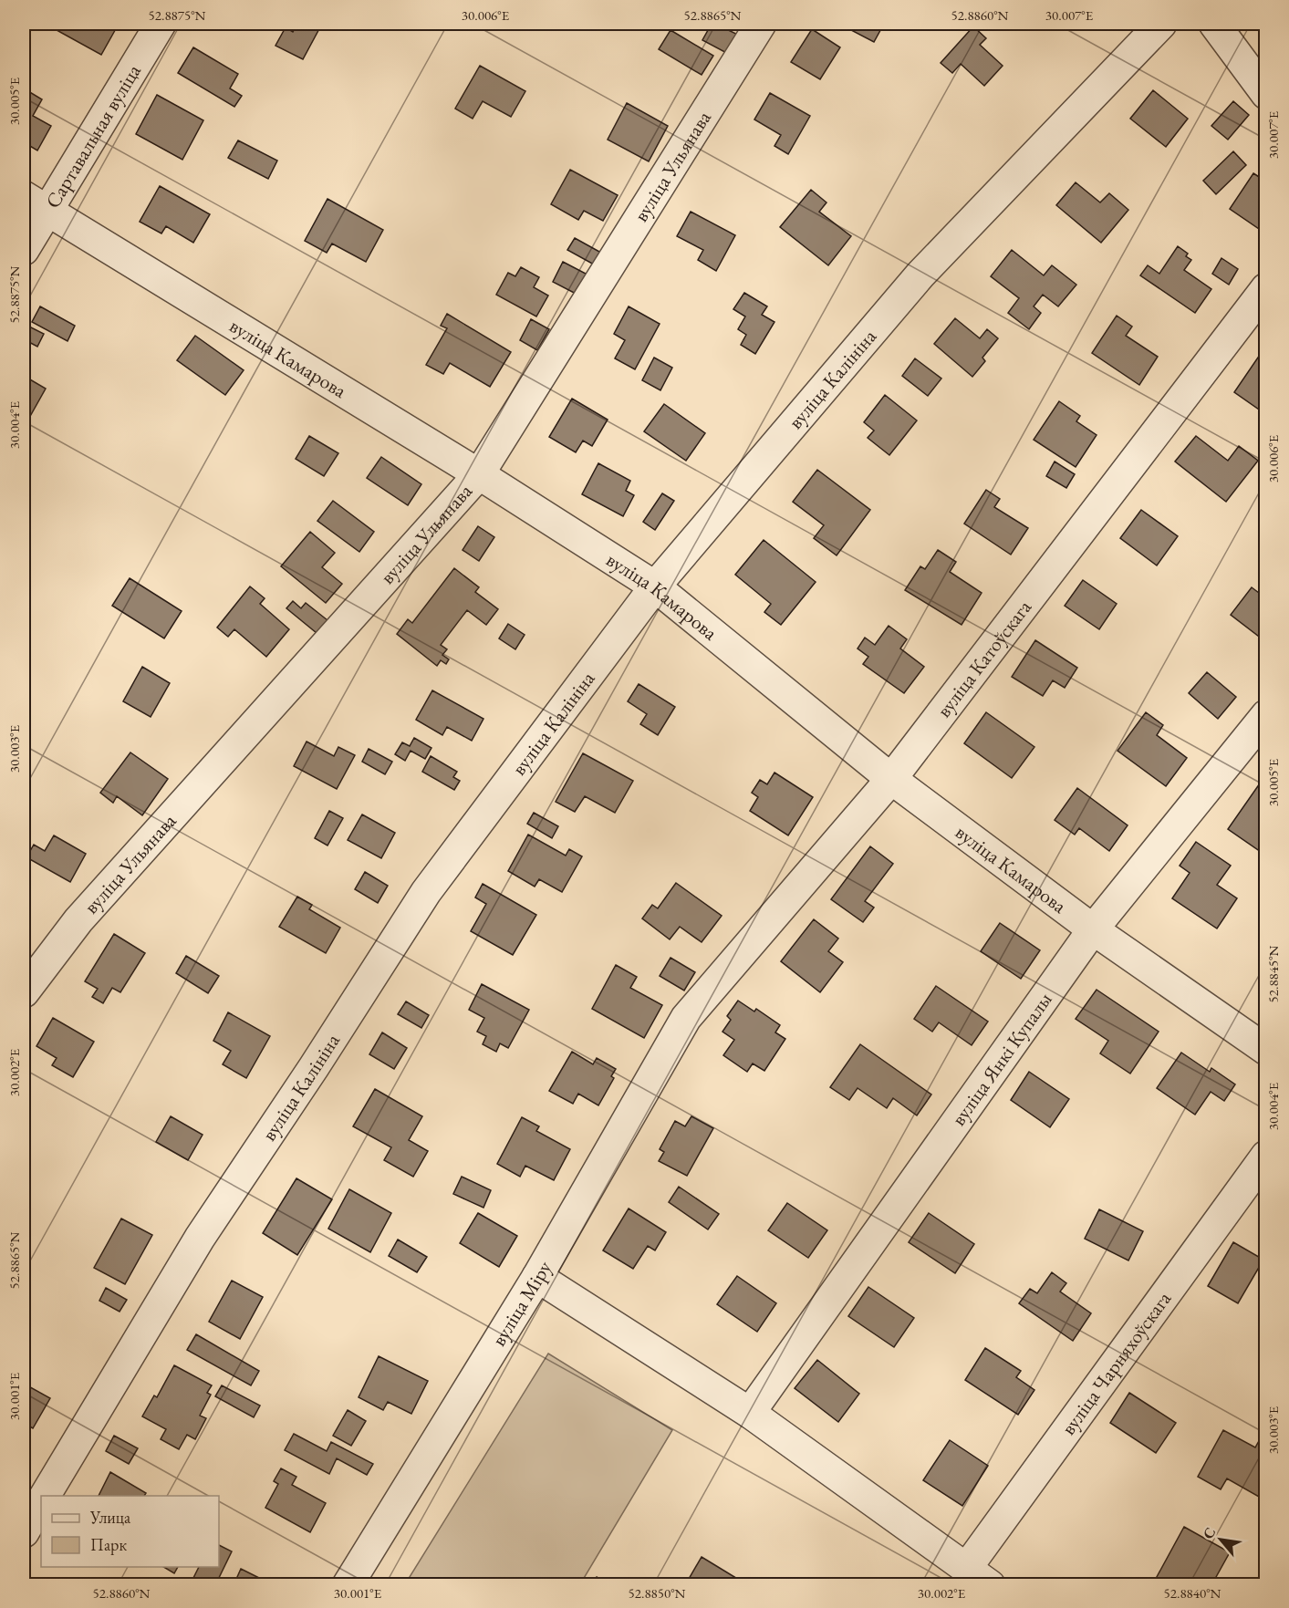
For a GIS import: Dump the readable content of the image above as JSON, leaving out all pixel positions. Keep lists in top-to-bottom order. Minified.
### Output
{"streets":{"street":["Сартавальная вуліца","вуліца Ульянава","вуліца Камарова","вуліца Калініна","вуліца Катоўскага","вуліца Янкі Купалы","вуліца Міру","вуліца Чарняхоўскага"]},"crossings":[["Сартавальная вуліца","вуліца Камарова"],["вуліца Ульянава","вуліца Камарова"],["вуліца Камарова","вуліца Калініна"],["вуліца Камарова","вуліца Катоўскага"],["вуліца Камарова","вуліца Янкі Купалы"],["вуліца Катоўскага","вуліца Міру"]],"legend":["Улица","Парк"],"north":"top left","coordinates":["52.8875°N","30.006°E","52.8865°N","52.8860°N","30.007°E","30.005°E","30.004°E","30.003°E","52.8845°N","30.002°E","30.001°E","52.8850°N","52.8840°N"]}
